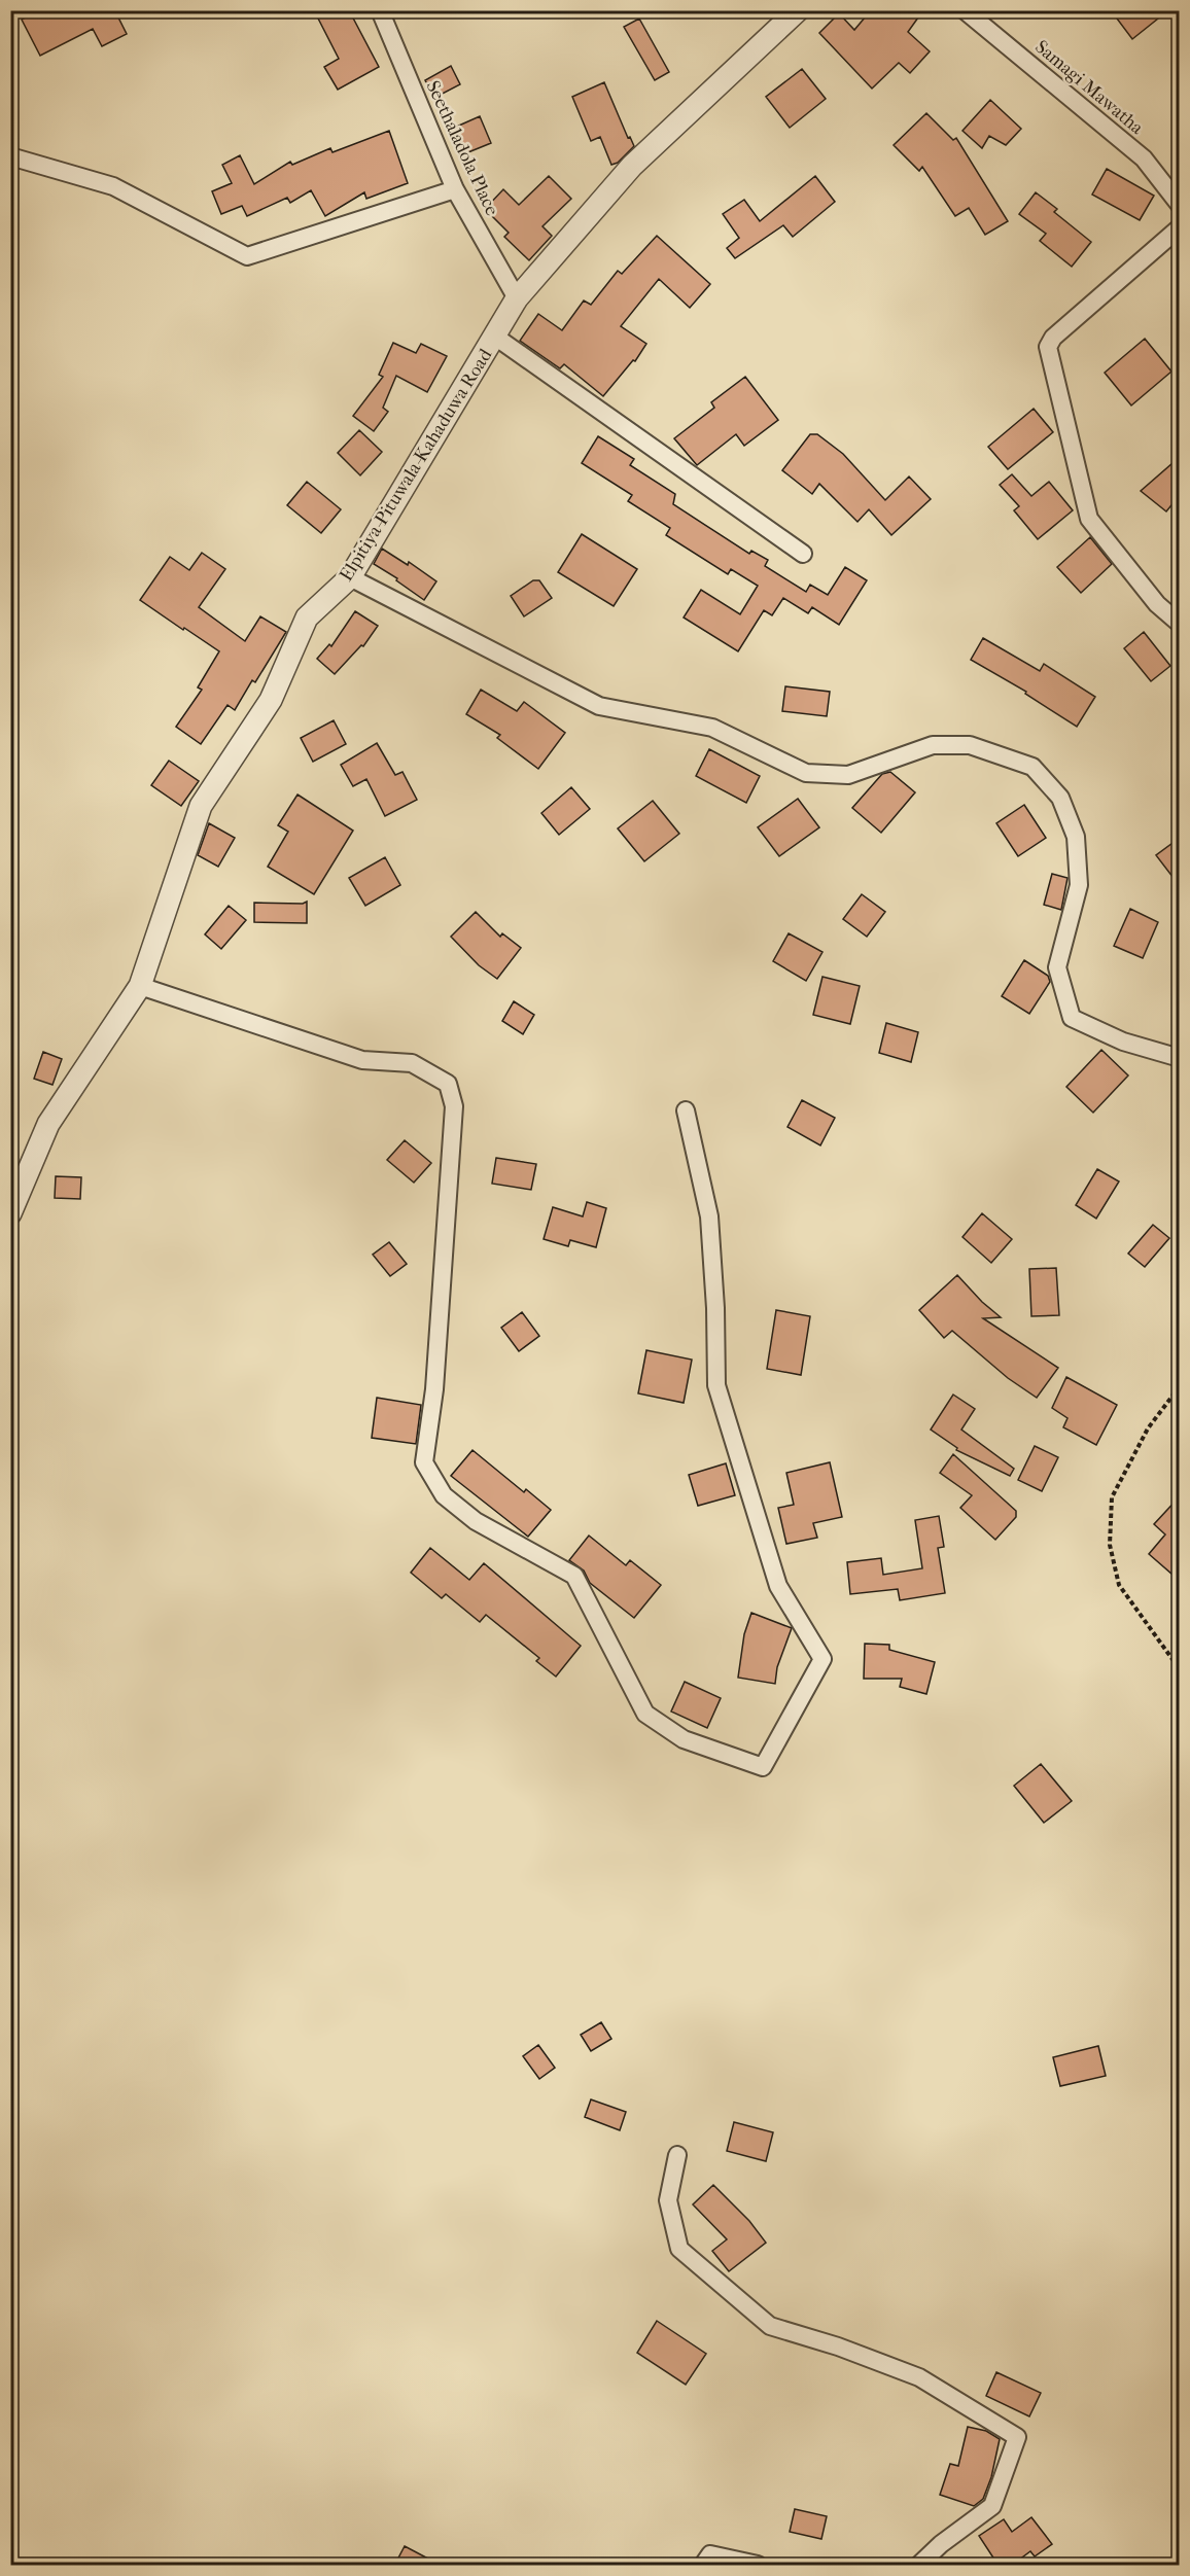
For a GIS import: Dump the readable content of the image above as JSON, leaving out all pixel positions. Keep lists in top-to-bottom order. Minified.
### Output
{"streets":{"street":["Samagi Mawatha","Seethaladola Place","Elpitiya-Pituwala-Kahaduwa Road"]},"crossings":[["Seethaladola Place","Elpitiya-Pituwala-Kahaduwa Road"]]}
